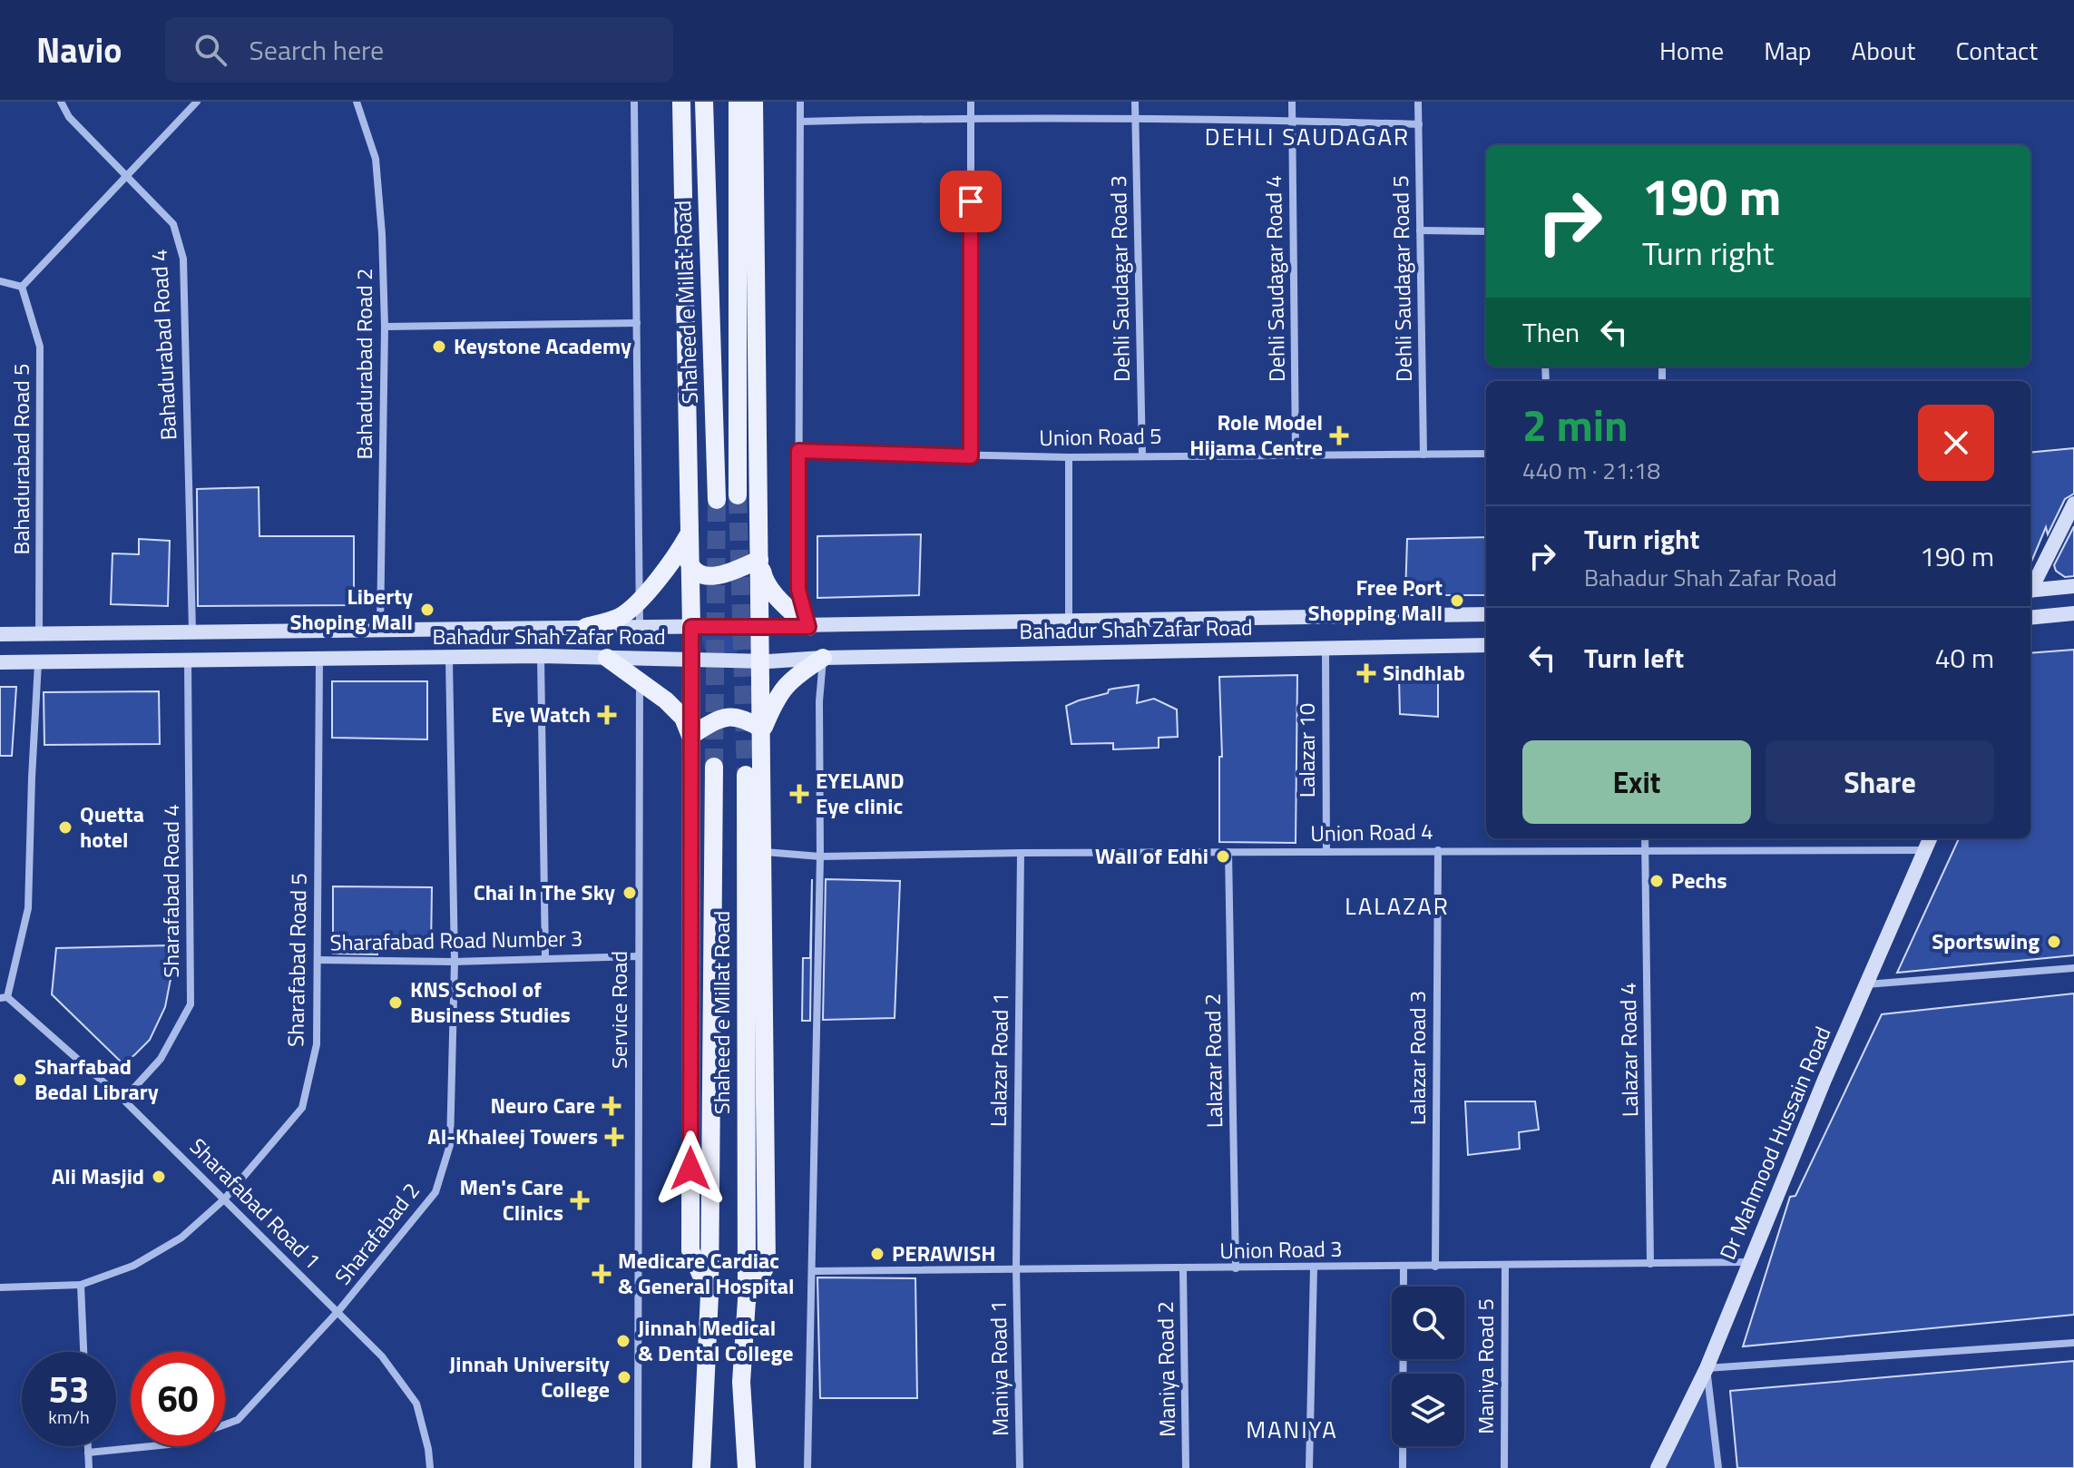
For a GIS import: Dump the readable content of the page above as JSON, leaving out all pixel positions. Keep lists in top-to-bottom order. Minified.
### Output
{"streets":{"main road":["Shaheed e Millat Road"],"street":["Dehli Saudagar Road 3","Dehli Saudagar Road 4","Dehli Saudagar Road 5","Bahadurabad Road 4","Bahadurabad Road 2","Union Road 5","Bahadurabad Road 5","Bahadur Shah Zafar Road","Lalazar 10","Union Road 4","Sharafabad Road 4","Sharafabad Road Number 3","Sharafabad Road 5","Service Road","Lalazar Road 4","Lalazar Road 3","Lalazar Road 1","Lalazar Road 2","Dr Mahmood Hussain Road","Sharafabad Road 1","Sharafabad 2","Union Road 3","Maniya Road 5","Maniya Road 1","Maniya Road 2"]},"crossings":[["Dehli Saudagar Road 3","Union Road 5"],["Dehli Saudagar Road 4","Union Road 5"],["Dehli Saudagar Road 5","Union Road 5"],["Bahadurabad Road 4","Bahadur Shah Zafar Road"],["Bahadurabad Road 2","Bahadur Shah Zafar Road"],["Bahadurabad Road 5","Bahadur Shah Zafar Road"],["Bahadur Shah Zafar Road","Lalazar 10"],["Bahadur Shah Zafar Road","Sharafabad Road 4"],["Bahadur Shah Zafar Road","Sharafabad Road 5"],["Bahadur Shah Zafar Road","Sharafabad 2"],["Lalazar 10","Union Road 4"],["Union Road 4","Lalazar Road 4"],["Union Road 4","Lalazar Road 3"],["Union Road 4","Lalazar Road 1"],["Union Road 4","Lalazar Road 2"],["Union Road 4","Dr Mahmood Hussain Road"],["Sharafabad Road 4","Sharafabad Road 1"],["Sharafabad Road Number 3","Sharafabad Road 5"],["Sharafabad Road Number 3","Service Road"],["Sharafabad Road Number 3","Sharafabad 2"],["Sharafabad Road 5","Sharafabad Road 1"],["Lalazar Road 4","Union Road 3"],["Lalazar Road 3","Union Road 3"],["Lalazar Road 1","Union Road 3"],["Lalazar Road 1","Maniya Road 1"],["Lalazar Road 2","Union Road 3"],["Dr Mahmood Hussain Road","Union Road 3"],["Sharafabad Road 1","Sharafabad 2"],["Union Road 3","Maniya Road 5"],["Union Road 3","Maniya Road 1"],["Union Road 3","Maniya Road 2"]],"districts":["DEHLI SAUDAGAR","LALAZAR","MANIYA"],"places":{"other":["Keystone Academy","Free Port Shopping Mall","Liberty Shoping Mall","Quetta hotel","Wall of Edhi","Pechs","Chai In The Sky","Sportswing","KNS School of Business Studies","Sharfabad Bedal Library","Ali Masjid","PERAWISH","Jinnah Medical & Dental College","Jinnah University College"],"health":["Role Model Hijama Centre","Sindhlab","Eye Watch","EYELAND Eye clinic","Neuro Care","Al-Khaleej Towers","Men's Care Clinics","Medicare Cardiac & General Hospital"]},"page":{"header":"Navio","search":"Search here","nav":["Home","Map","About","Contact"],"turn":["190 m","Turn right"],"then":"Then","heading":["2 min","440 m · 21:18"],"list":[{"name":"Turn right","note":"Bahadur Shah Zafar Road","value":"190 m"},{"name":"Turn left","value":"40 m"}],"buttons":["Exit","Share"],"speed":"53 km/h","limit":"60"}}
